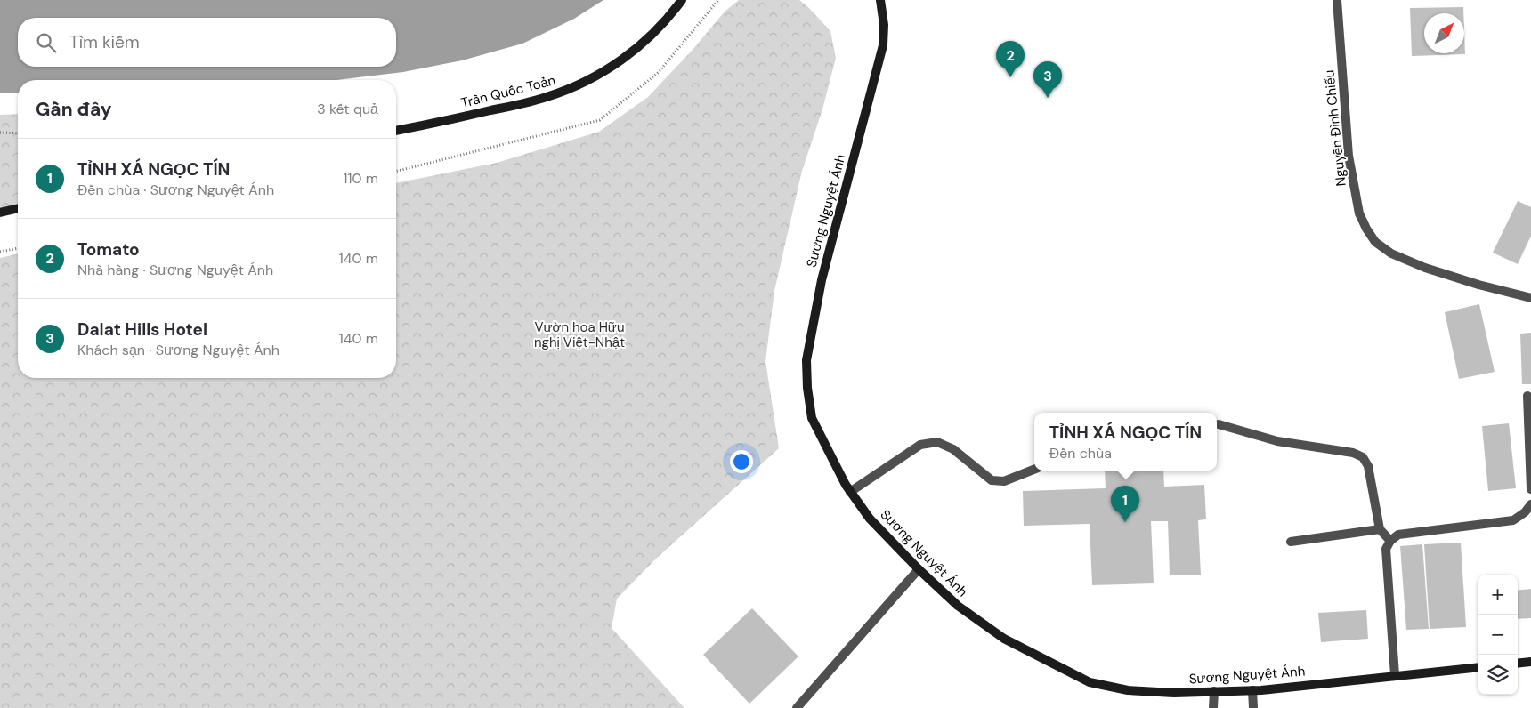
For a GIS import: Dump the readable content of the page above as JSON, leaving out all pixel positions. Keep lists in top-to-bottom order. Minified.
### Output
{"streets":{"main road":["Trần Quốc Toản","Sương Nguyệt Ánh"],"street":["Nguyễn Đình Chiểu"]},"parks":["Vườn hoa Hữu nghị Việt-Nhật"],"north":"top right","page":{"search":"Tìm kiếm","pins":["2","3","1"],"heading":["Gần đây","3 kết quả"],"list":[{"mark":"1","name":"TỈNH XÁ NGỌC TÍN","note":"Đền chùa · Sương Nguyệt Ánh","value":"110 m"},{"mark":"2","name":"Tomato","note":"Nhà hàng · Sương Nguyệt Ánh","value":"140 m"},{"mark":"3","name":"Dalat Hills Hotel","note":"Khách sạn · Sương Nguyệt Ánh","value":"140 m"}],"popup":["TỈNH XÁ NGỌC TÍN","Đền chùa"],"map_buttons":["+","−"]}}
